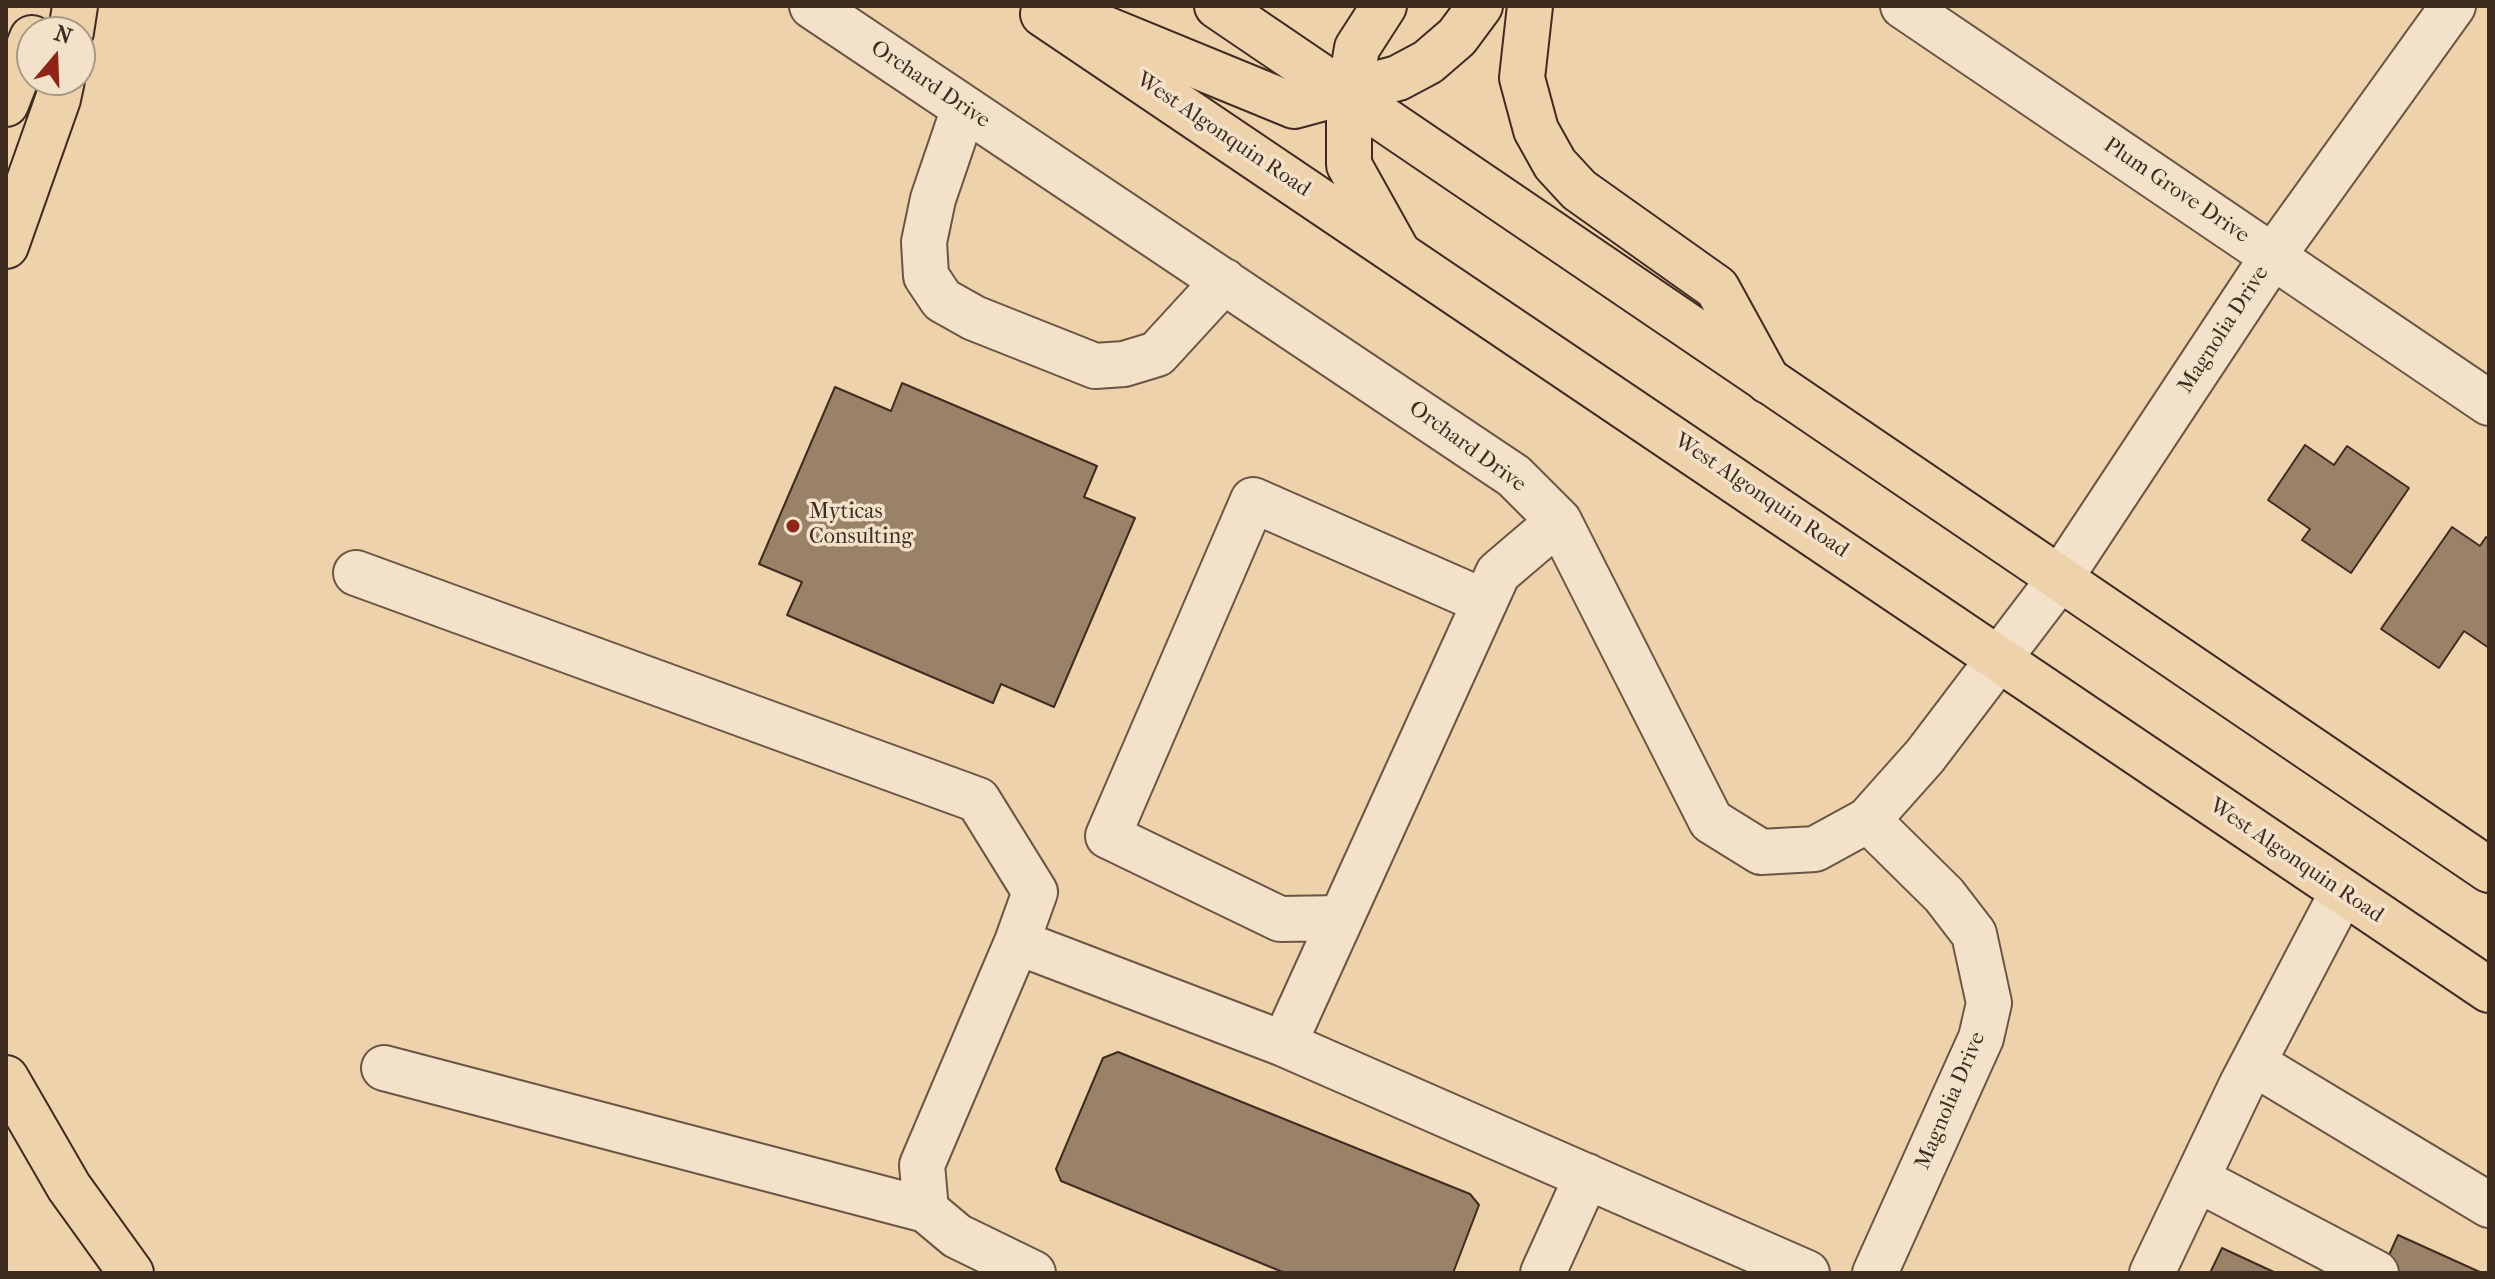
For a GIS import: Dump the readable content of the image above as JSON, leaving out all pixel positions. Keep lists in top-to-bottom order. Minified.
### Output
{"streets":{"main road":["West Algonquin Road"],"street":["Orchard Drive","Plum Grove Drive","Magnolia Drive"]},"crossings":[["Orchard Drive","West Algonquin Road"],["Orchard Drive","Magnolia Drive"],["West Algonquin Road","Magnolia Drive"],["Plum Grove Drive","Magnolia Drive"]],"places":["Myticas Consulting"],"north":"top"}
